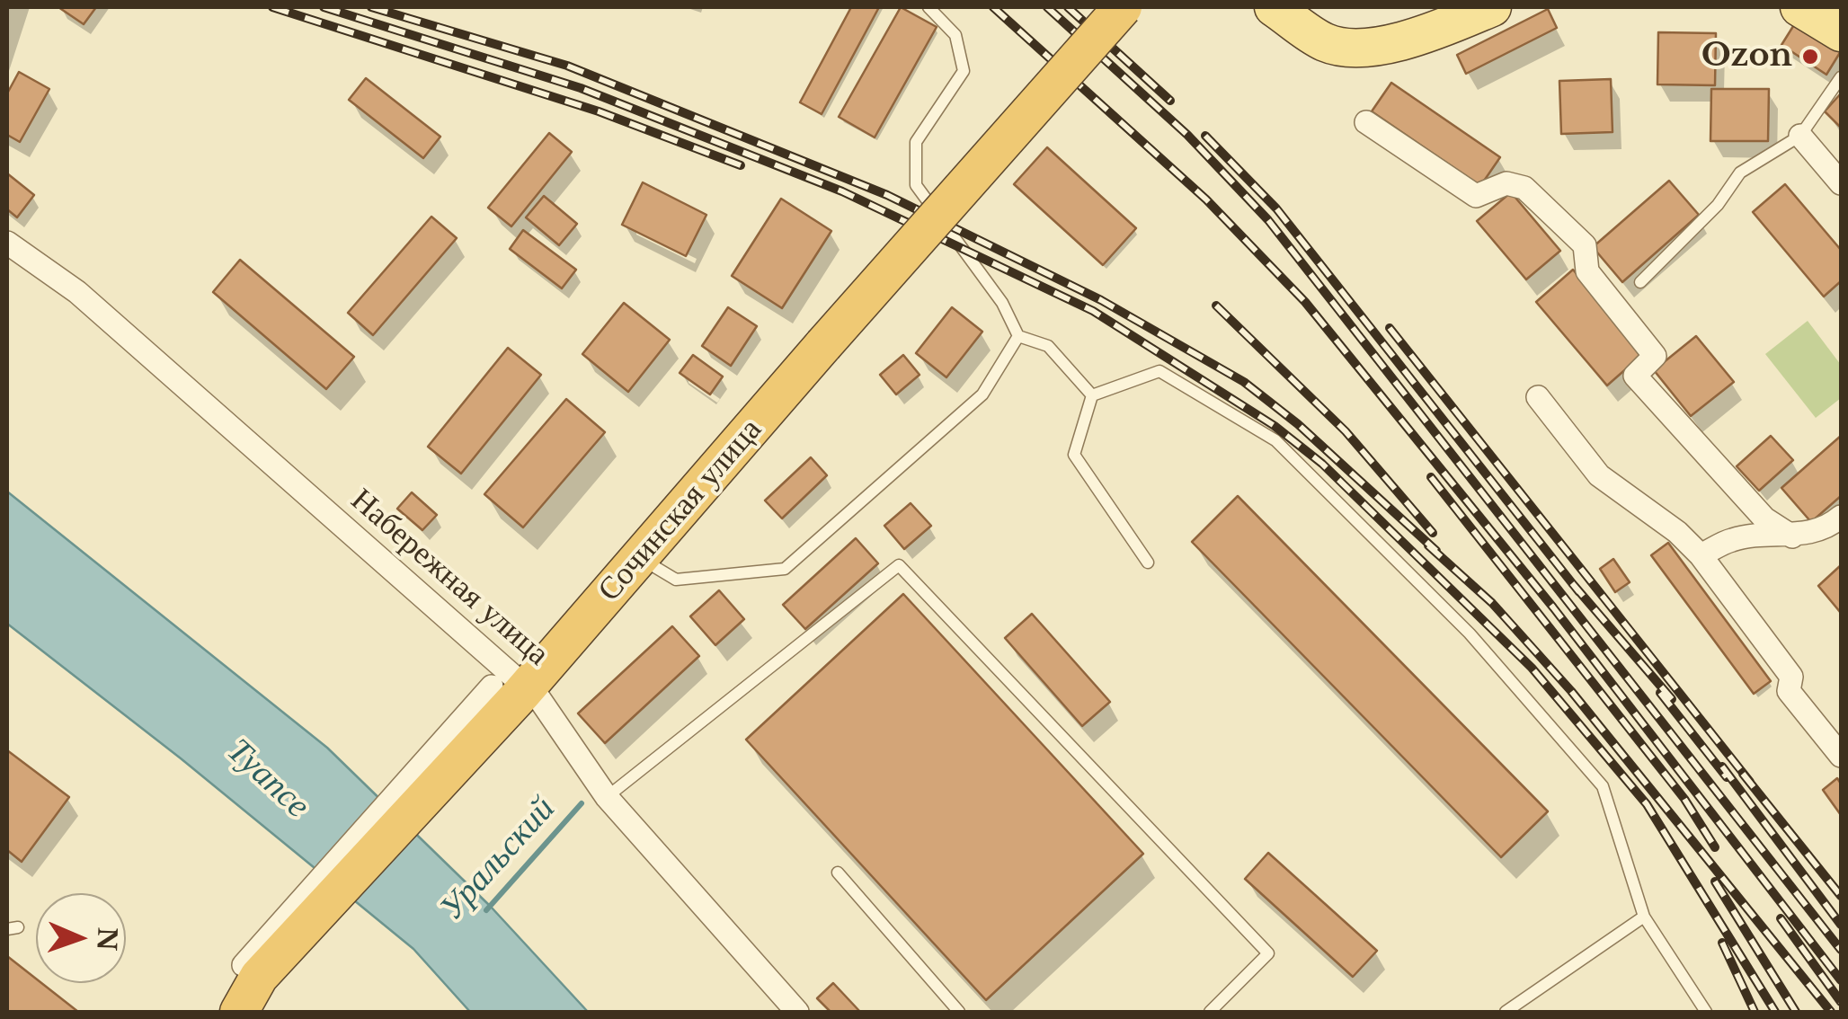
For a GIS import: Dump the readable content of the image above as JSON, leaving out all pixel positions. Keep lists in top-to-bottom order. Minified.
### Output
{"streets":{"highway":["Сочинская улица"],"street":["Набережная улица"]},"crossings":[["Сочинская улица","Набережная улица"]],"water":["Туапсе","Уральский"],"places":["Ozon"],"north":"right"}
